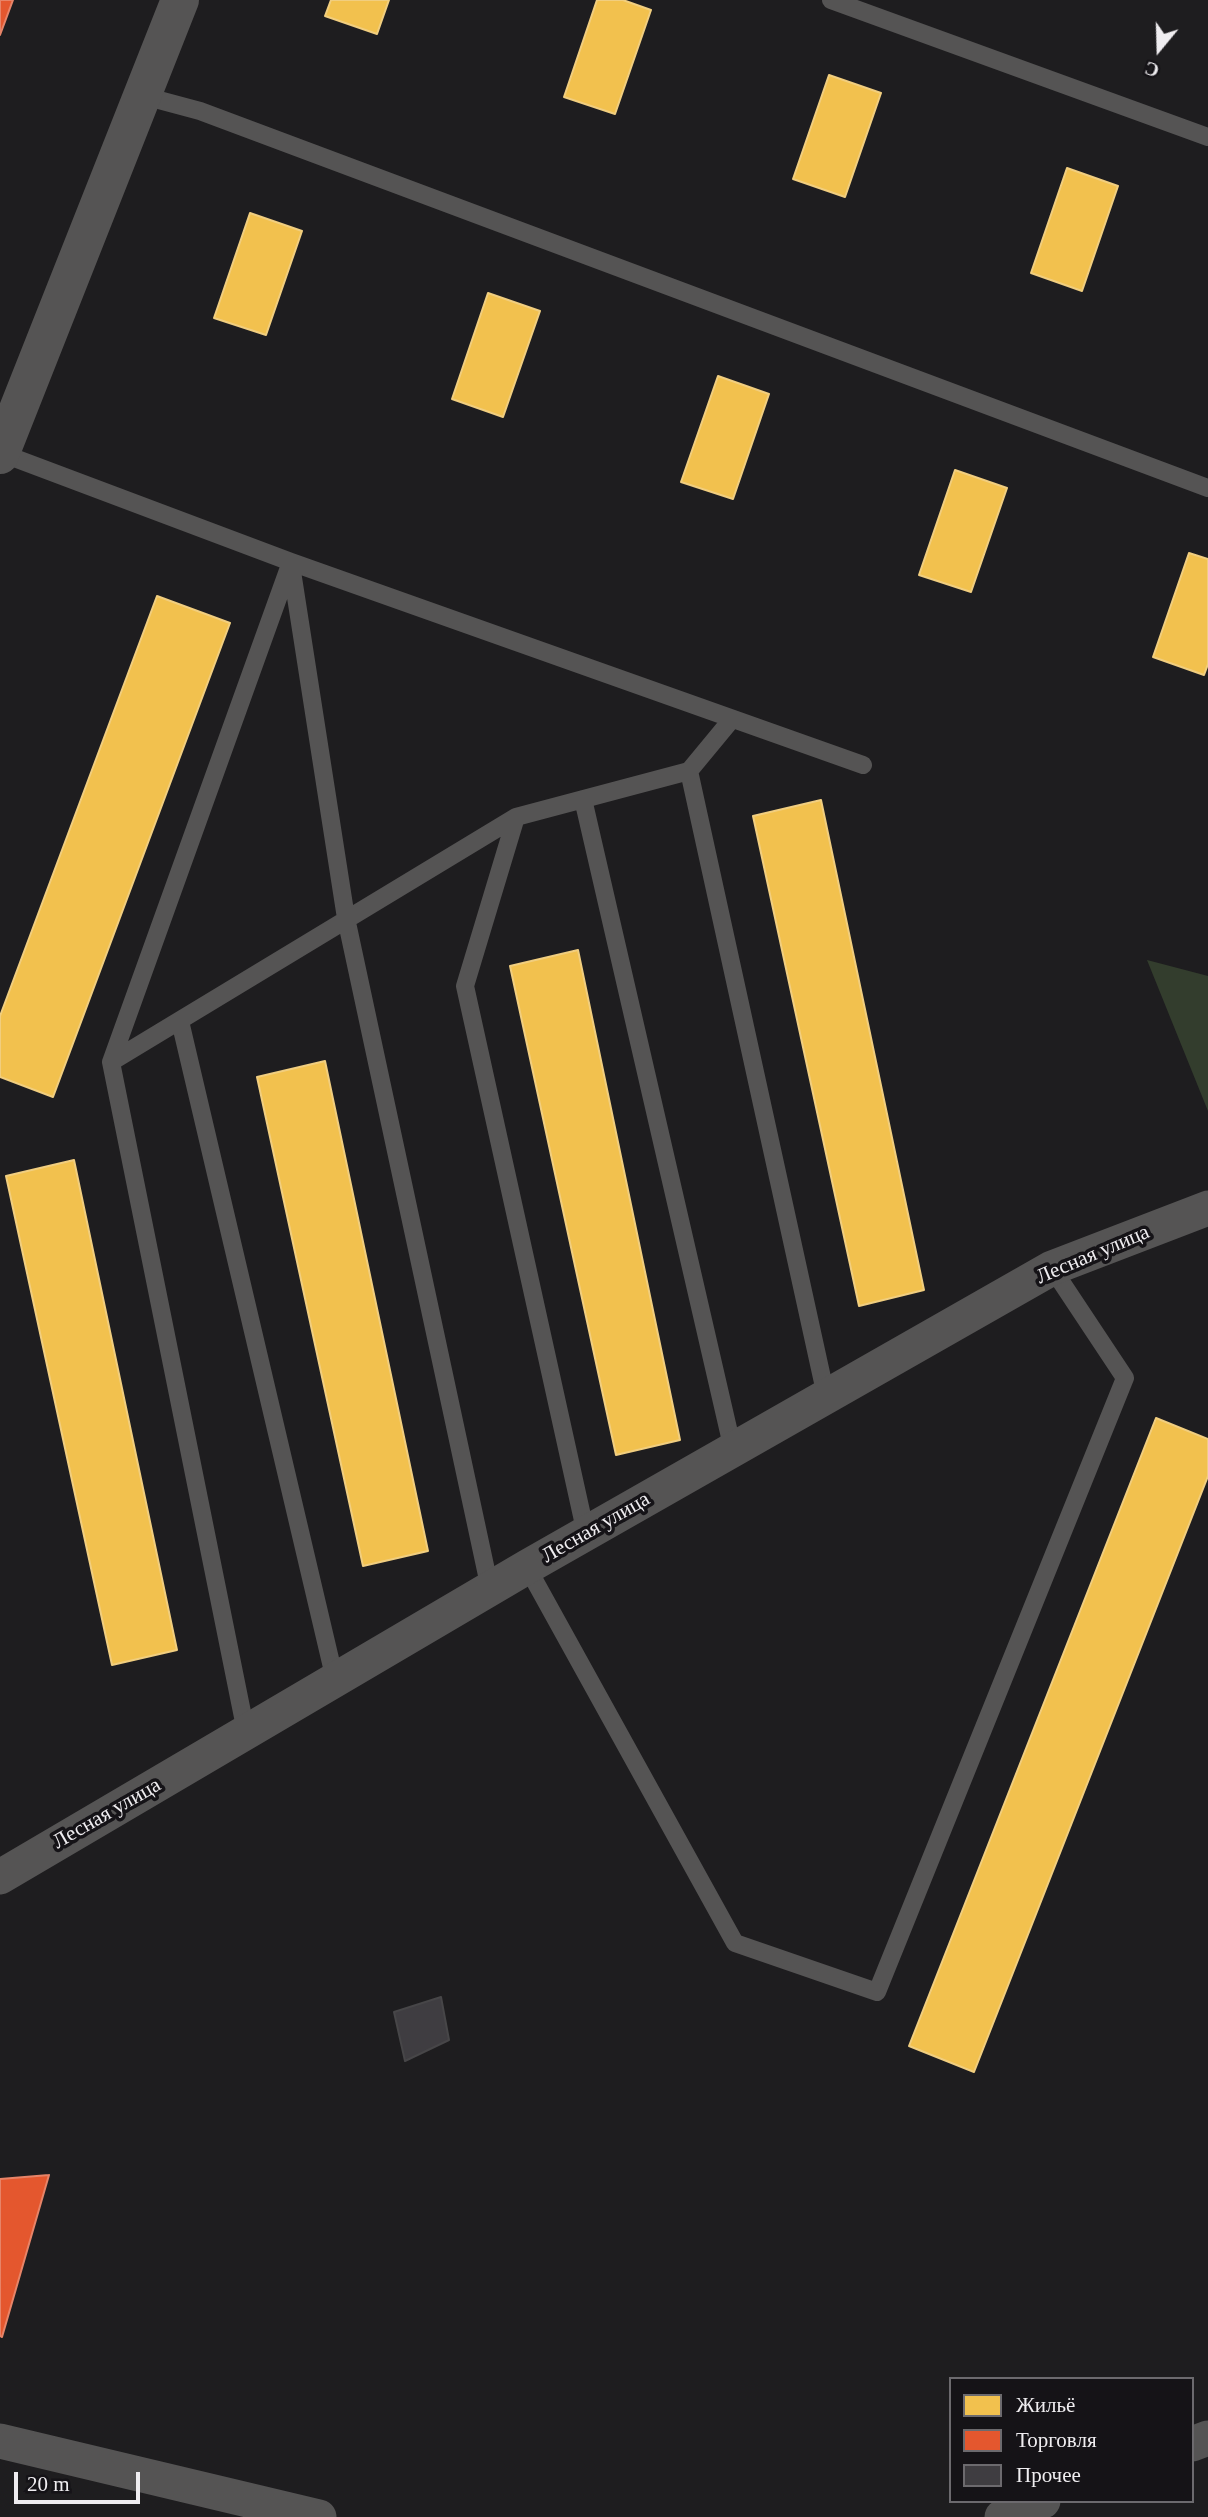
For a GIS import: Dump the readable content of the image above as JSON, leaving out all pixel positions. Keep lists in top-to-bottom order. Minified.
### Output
{"streets":{"street":["Лесная улица"]},"legend":["Жильё","Торговля","Прочее"],"scale_bar":"20 m","north":"bottom"}
